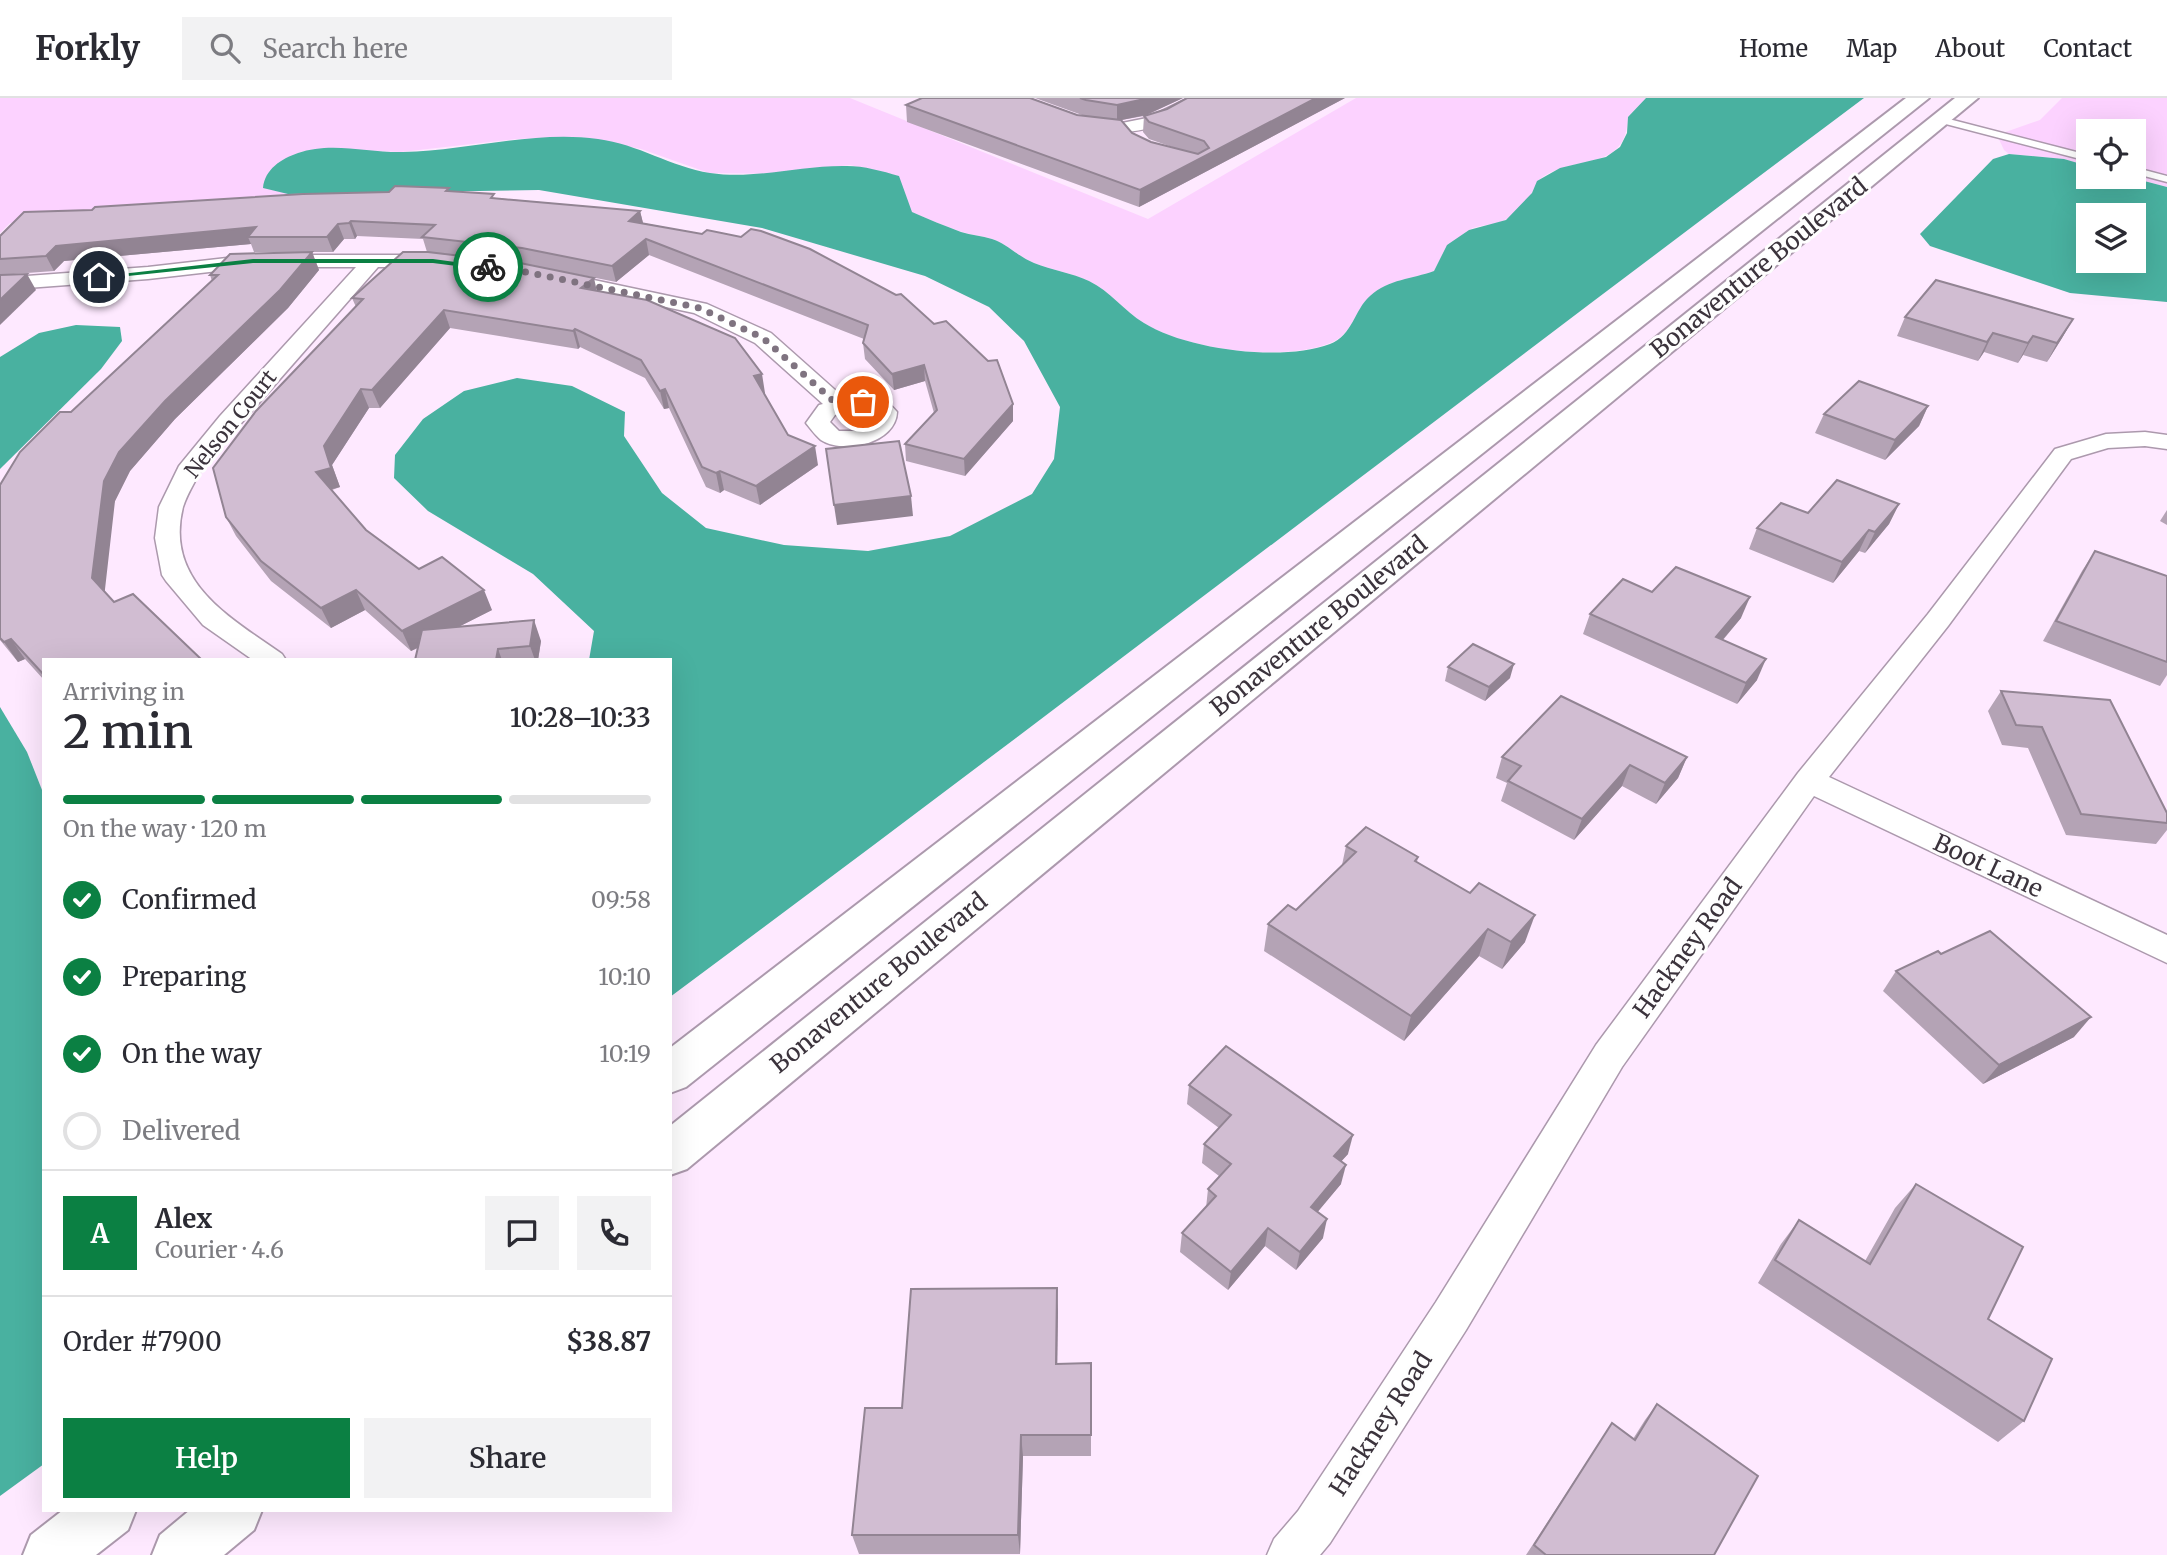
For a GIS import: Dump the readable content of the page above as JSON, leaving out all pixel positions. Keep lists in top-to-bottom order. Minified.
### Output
{"streets":{"main road":["Bonaventure Boulevard"],"street":["Nelson Court","Boot Lane","Hackney Road"]},"crossings":[["Boot Lane","Hackney Road"]],"page":{"header":"Forkly","search":"Search here","nav":["Home","Map","About","Contact"],"heading":["2 min","Arriving in","10:28–10:33"],"panel":["Alex","Courier · 4.6","Order #7900","$38.87"],"bar":"On the way · 120 m","list":[["Confirmed","09:58"],["Preparing","10:10"],["On the way","10:19"],"Delivered"],"round":"A","buttons":["Help","Share"]}}
